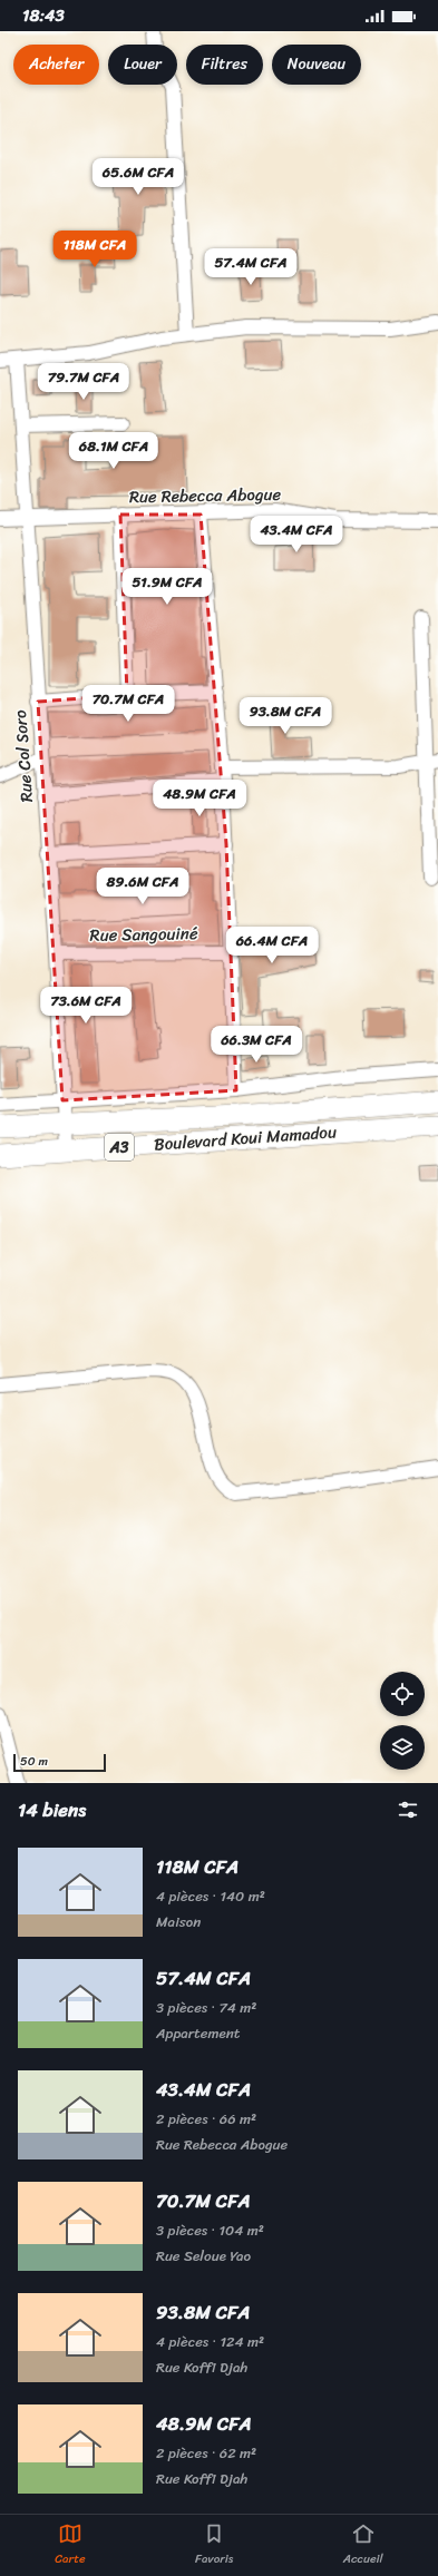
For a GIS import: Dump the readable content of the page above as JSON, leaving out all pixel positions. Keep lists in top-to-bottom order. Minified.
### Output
{"streets":{"main road":["Boulevard Koui Mamadou","A3"],"street":["Rue Rebecca Abogue","Rue Col Soro","Rue Sangouiné"]},"crossings":[["Rue Rebecca Abogue","Rue Col Soro"],["Rue Col Soro","Rue Sangouiné"],["Rue Col Soro","Boulevard Koui Mamadou"]],"scale_bar":"50 m","page":{"status":"18:43","chip":["Acheter","Louer","Filtres","Nouveau"],"price":["65.6M CFA","118M CFA","57.4M CFA","79.7M CFA","68.1M CFA","43.4M CFA","51.9M CFA","70.7M CFA","93.8M CFA","48.9M CFA","89.6M CFA","66.4M CFA","73.6M CFA","66.3M CFA"],"scale":"50 m","heading":"14 biens","list":[{"name":"118M CFA","note":"4 pièces · 140 m² · Maison"},{"name":"57.4M CFA","note":"3 pièces · 74 m² · Appartement"},{"name":"43.4M CFA","note":"2 pièces · 66 m² · Rue Rebecca Abogue"},{"name":"70.7M CFA","note":"3 pièces · 104 m² · Rue Seloue Yao"},{"name":"93.8M CFA","note":"4 pièces · 124 m² · Rue Koffi Djah"},{"name":"48.9M CFA","note":"2 pièces · 62 m² · Rue Koffi Djah"}],"tabs":["Carte","Favoris","Accueil"]}}
